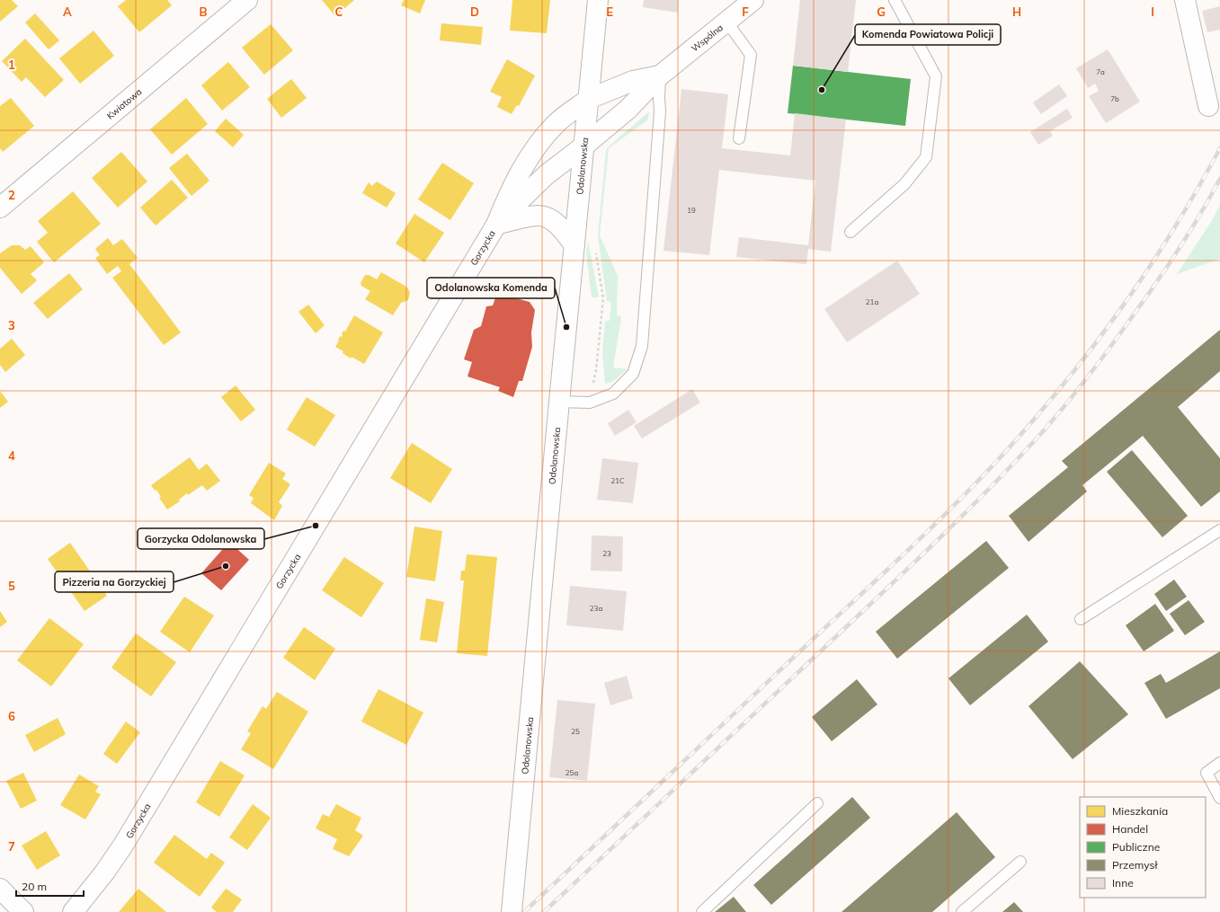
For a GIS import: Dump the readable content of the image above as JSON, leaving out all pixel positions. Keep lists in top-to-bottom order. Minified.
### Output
{"streets":{"street":["Wspólna","Kwiatowa","Odolanowska","Gorzycka"]},"crossings":[["Wspólna","Odolanowska"],["Wspólna","Gorzycka"],["Odolanowska","Gorzycka"]],"places":["Komenda Powiatowa Policji","Odolanowska Komenda","Gorzycka Odolanowska","Pizzeria na Gorzyckiej"],"house_numbers":["7a","7b","19","21a","21C","23","23a","25","25a"],"legend":["Mieszkania","Handel","Publiczne","Przemysł","Inne"],"scale_bar":"20 m","grid":{"columns":["A","B","C","D","E","F","G","H","I"],"rows":["1","2","3","4","5","6","7"]}}
